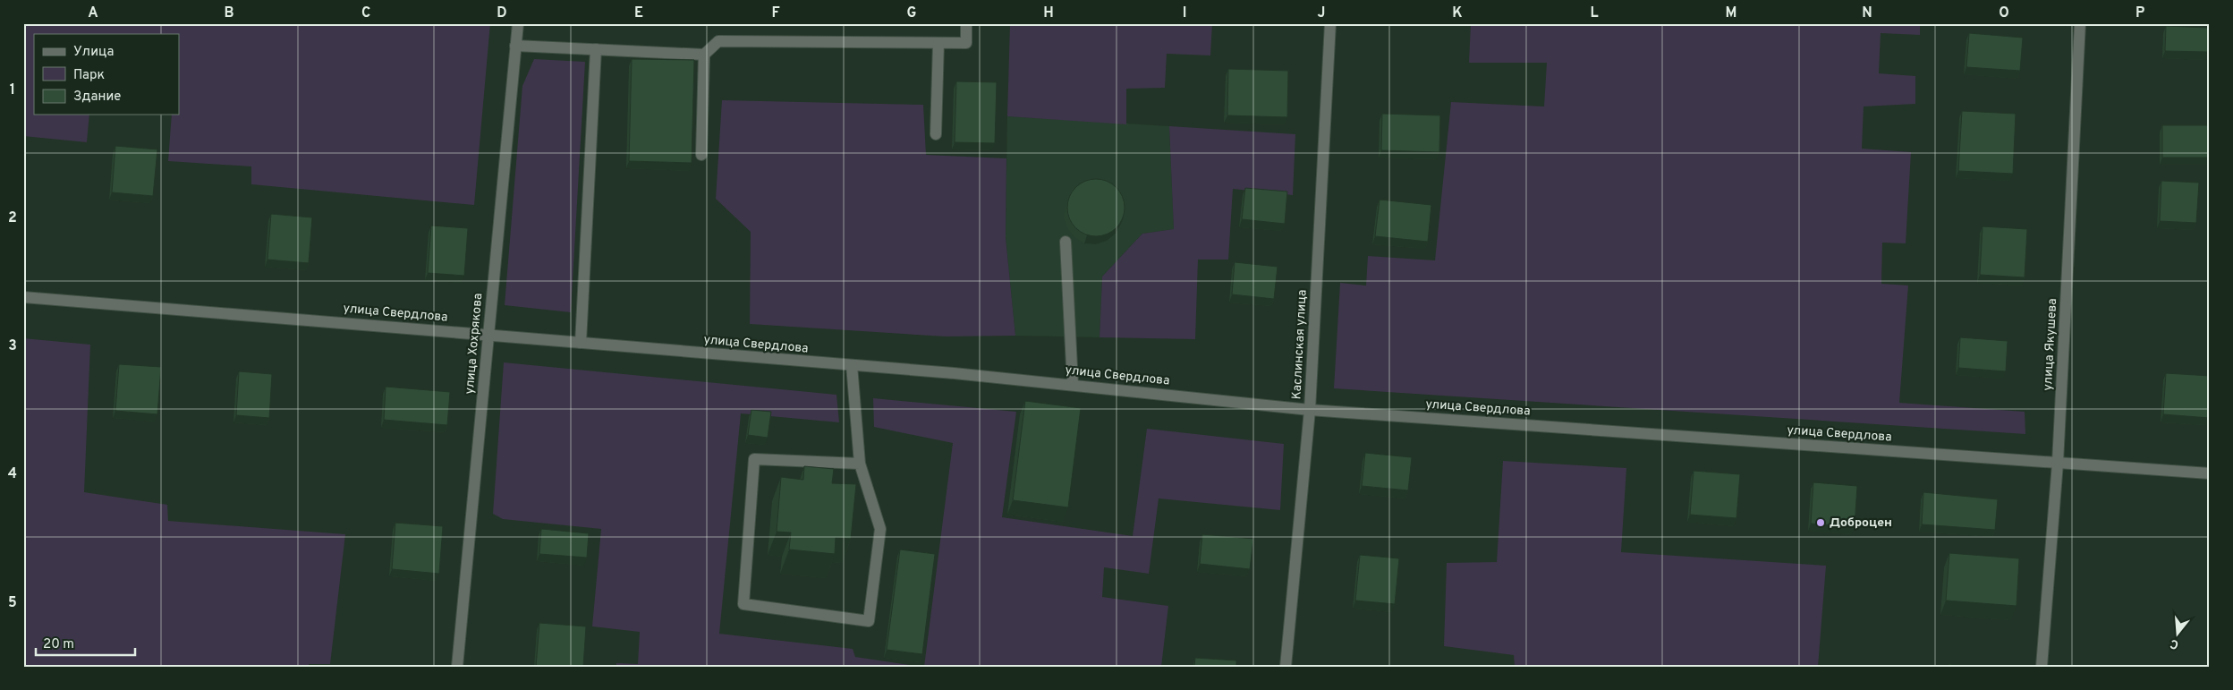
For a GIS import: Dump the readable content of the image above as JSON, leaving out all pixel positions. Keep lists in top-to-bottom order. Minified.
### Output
{"streets":{"street":["улица Свердлова","улица Хохрякова","Каслинская улица","улица Якушева"]},"crossings":[["улица Свердлова","улица Хохрякова"],["улица Свердлова","Каслинская улица"],["улица Свердлова","улица Якушева"]],"places":["Доброцен"],"legend":["Улица","Парк","Здание"],"scale_bar":"20 m","north":"bottom","grid":{"columns":["A","B","C","D","E","F","G","H","I","J","K","L","M","N","O","P"],"rows":["1","2","3","4","5"]}}
